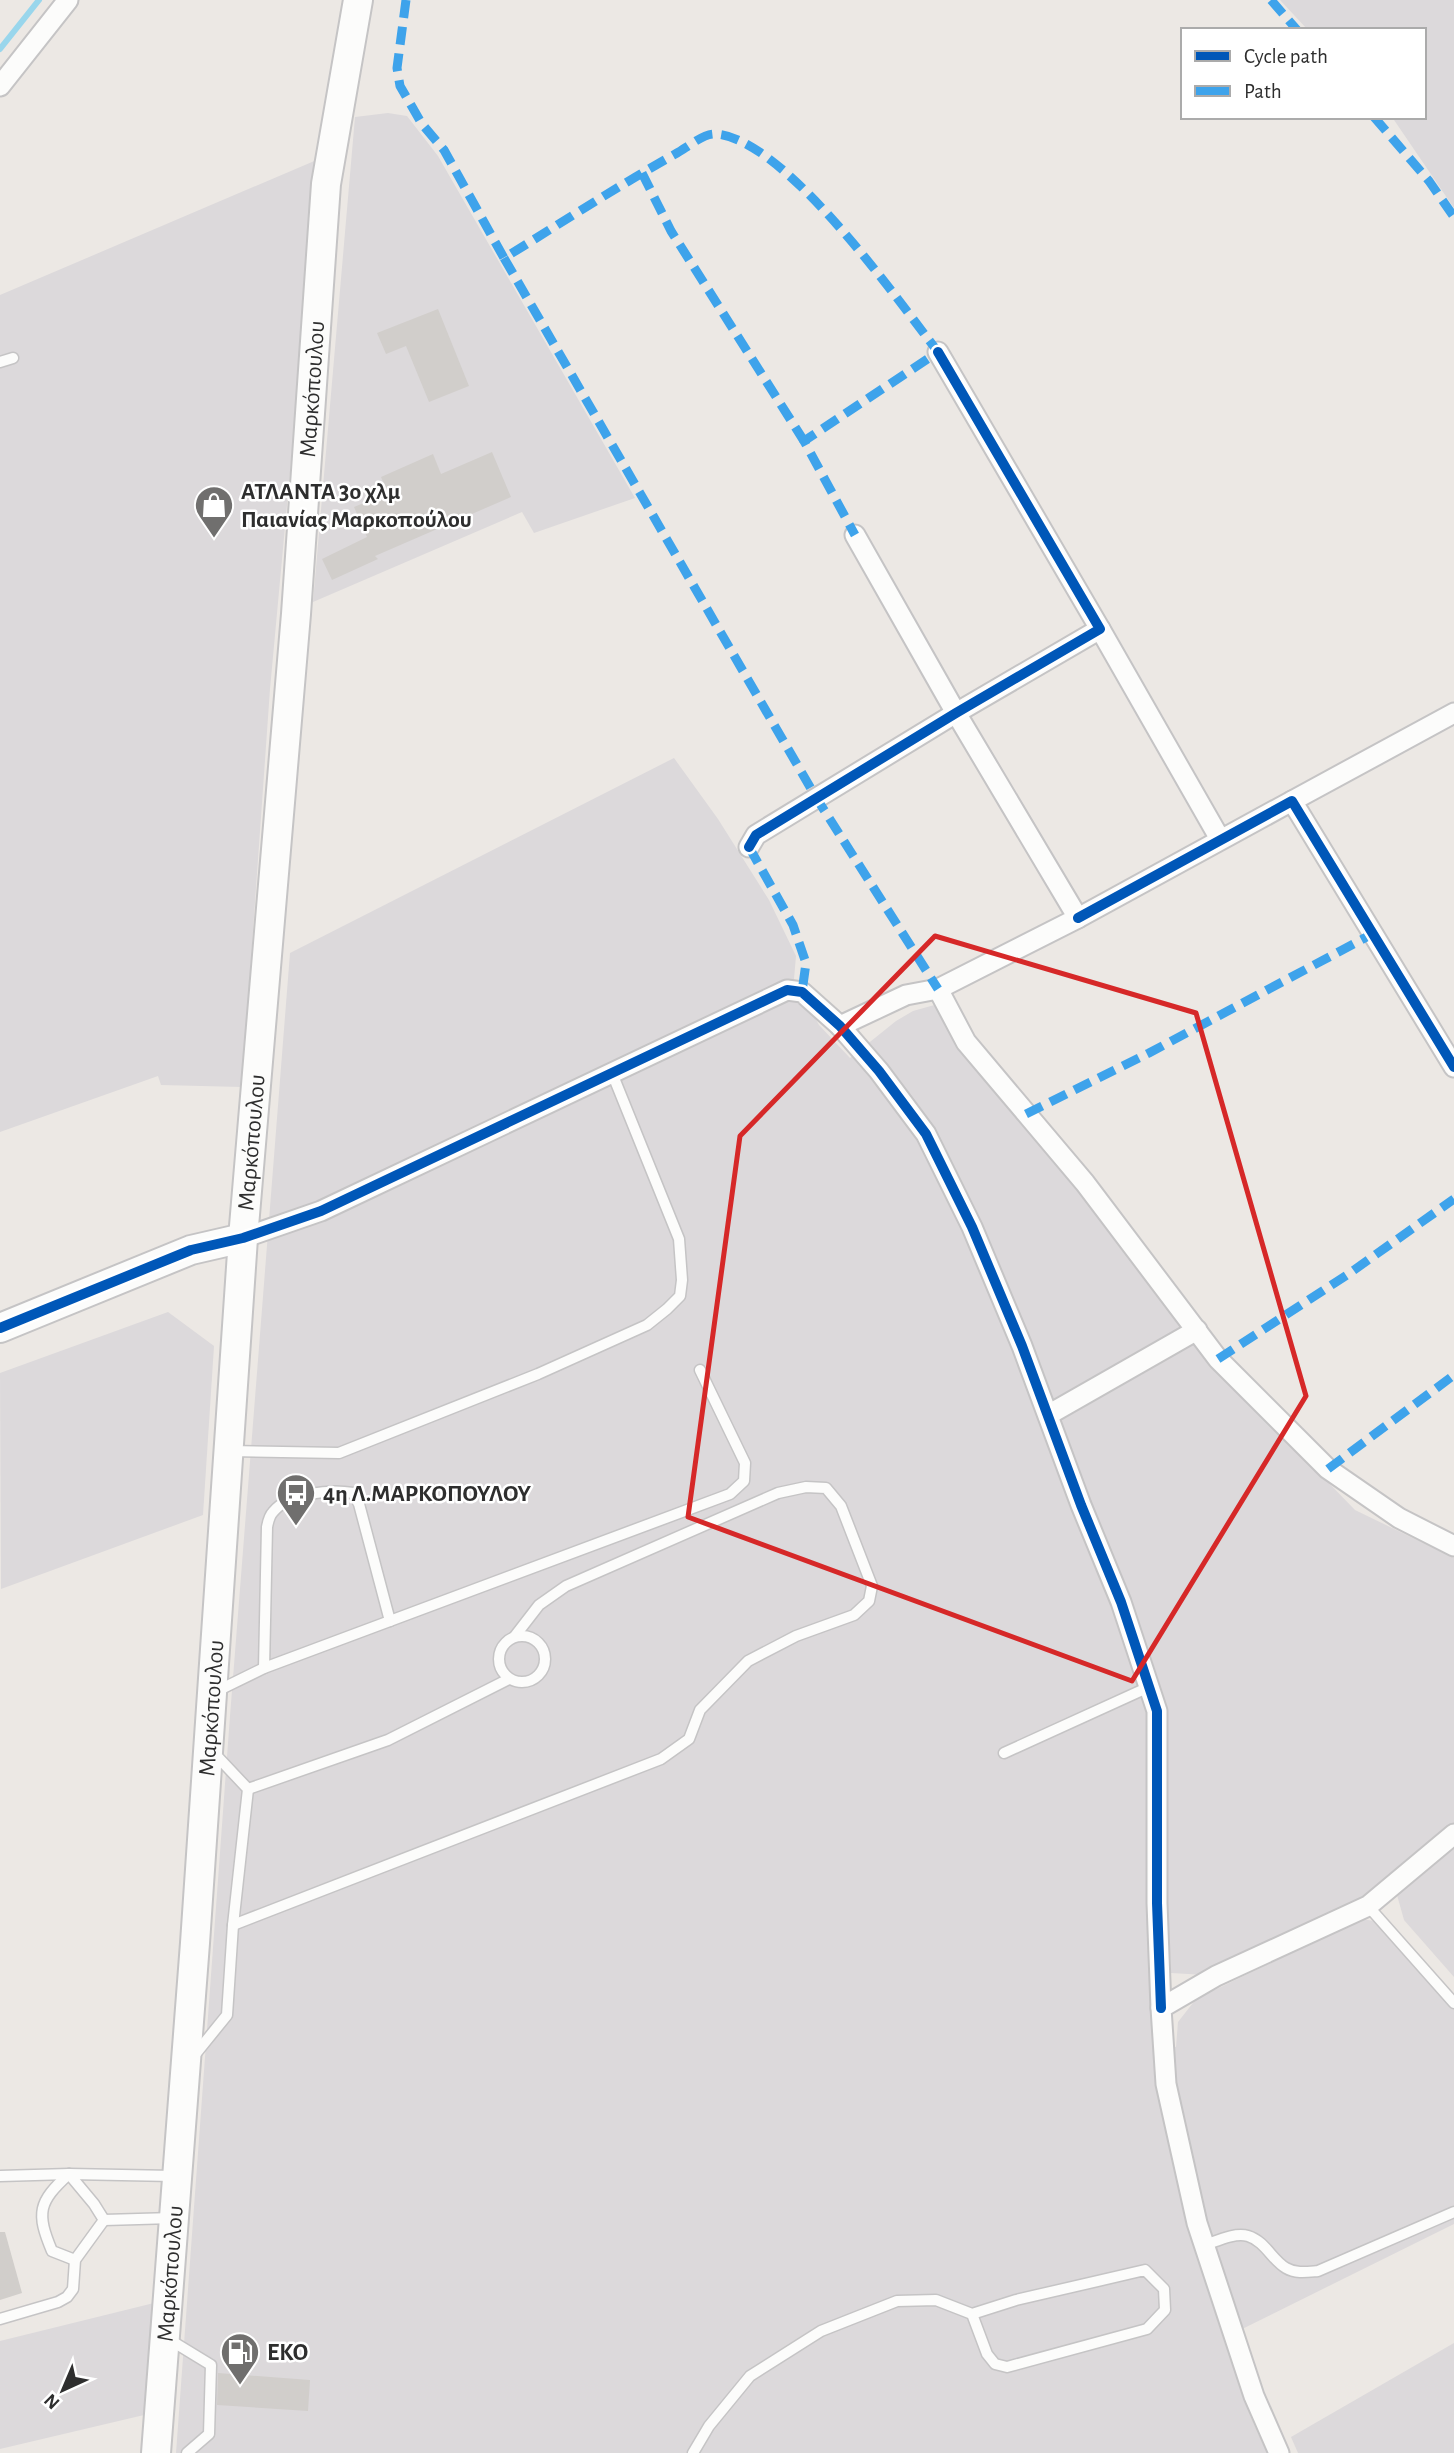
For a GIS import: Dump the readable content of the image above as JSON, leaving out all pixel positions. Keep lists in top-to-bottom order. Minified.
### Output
{"streets":{"main road":["Μαρκόπουλου"]},"places":{"shop":["ΑΤΛΑΝΤΑ 3ο χλμ Παιανίας Μαρκοπούλου"],"bus stop":["4η Λ.ΜΑΡΚΟΠΟΥΛΟΥ"],"fuel station":["EKO"]},"legend":["Cycle path","Path"],"north":"bottom left"}
